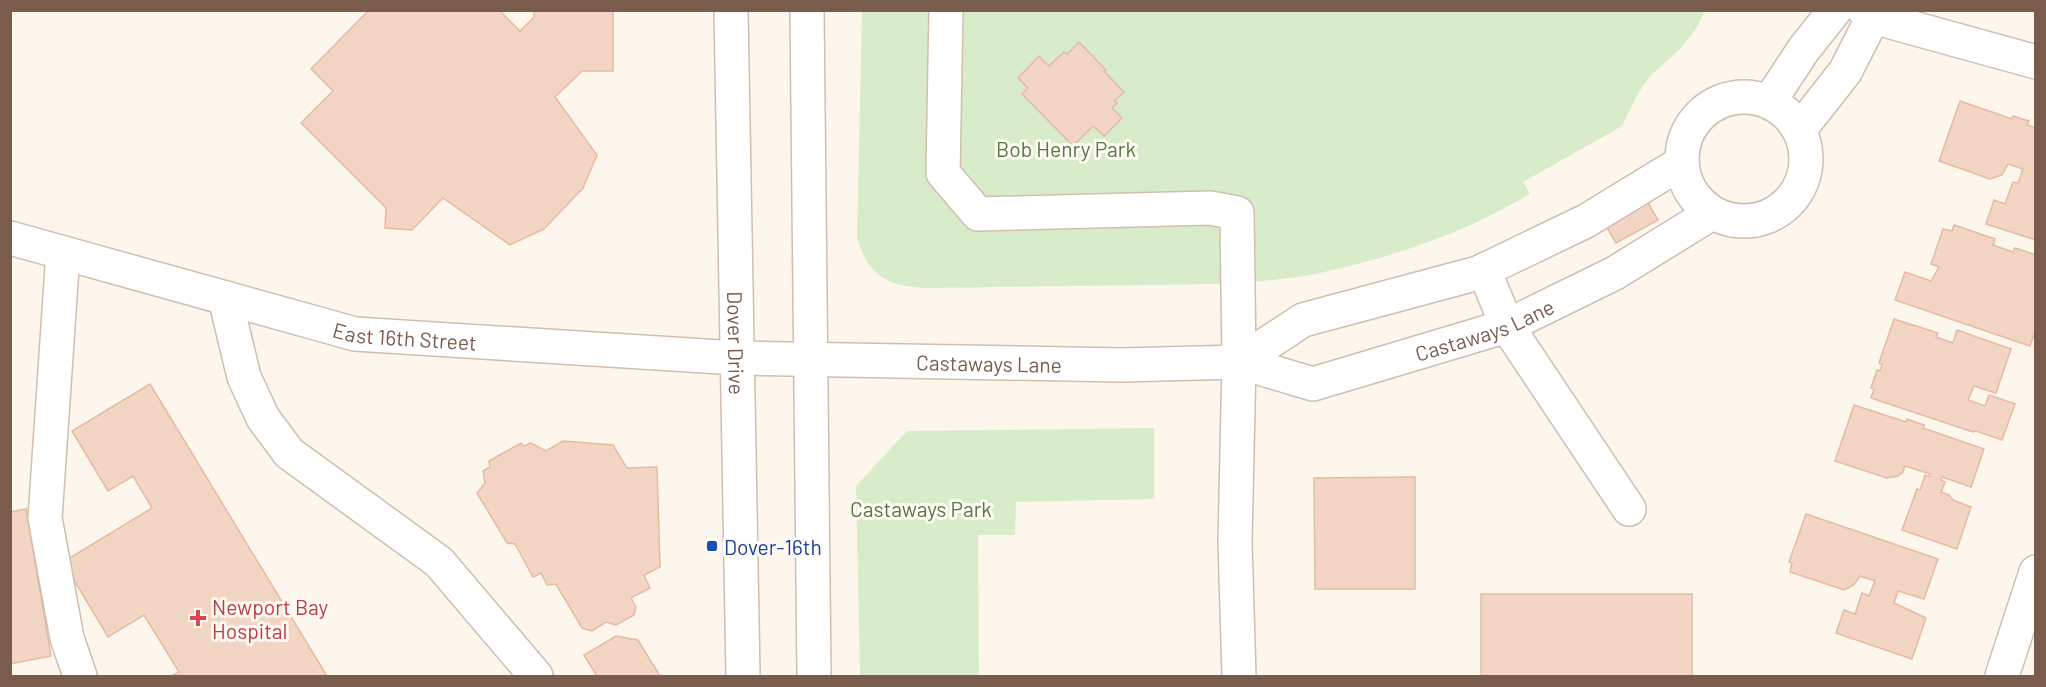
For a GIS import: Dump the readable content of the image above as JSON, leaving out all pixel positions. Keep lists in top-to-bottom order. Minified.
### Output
{"streets":{"street":["Castaways Lane","East 16th Street","Dover Drive"]},"crossings":[["Castaways Lane","East 16th Street"],["East 16th Street","Dover Drive"]],"parks":["Bob Henry Park","Castaways Park"],"places":{"transit":["Dover-16th"],"health":["Newport Bay Hospital"]}}
